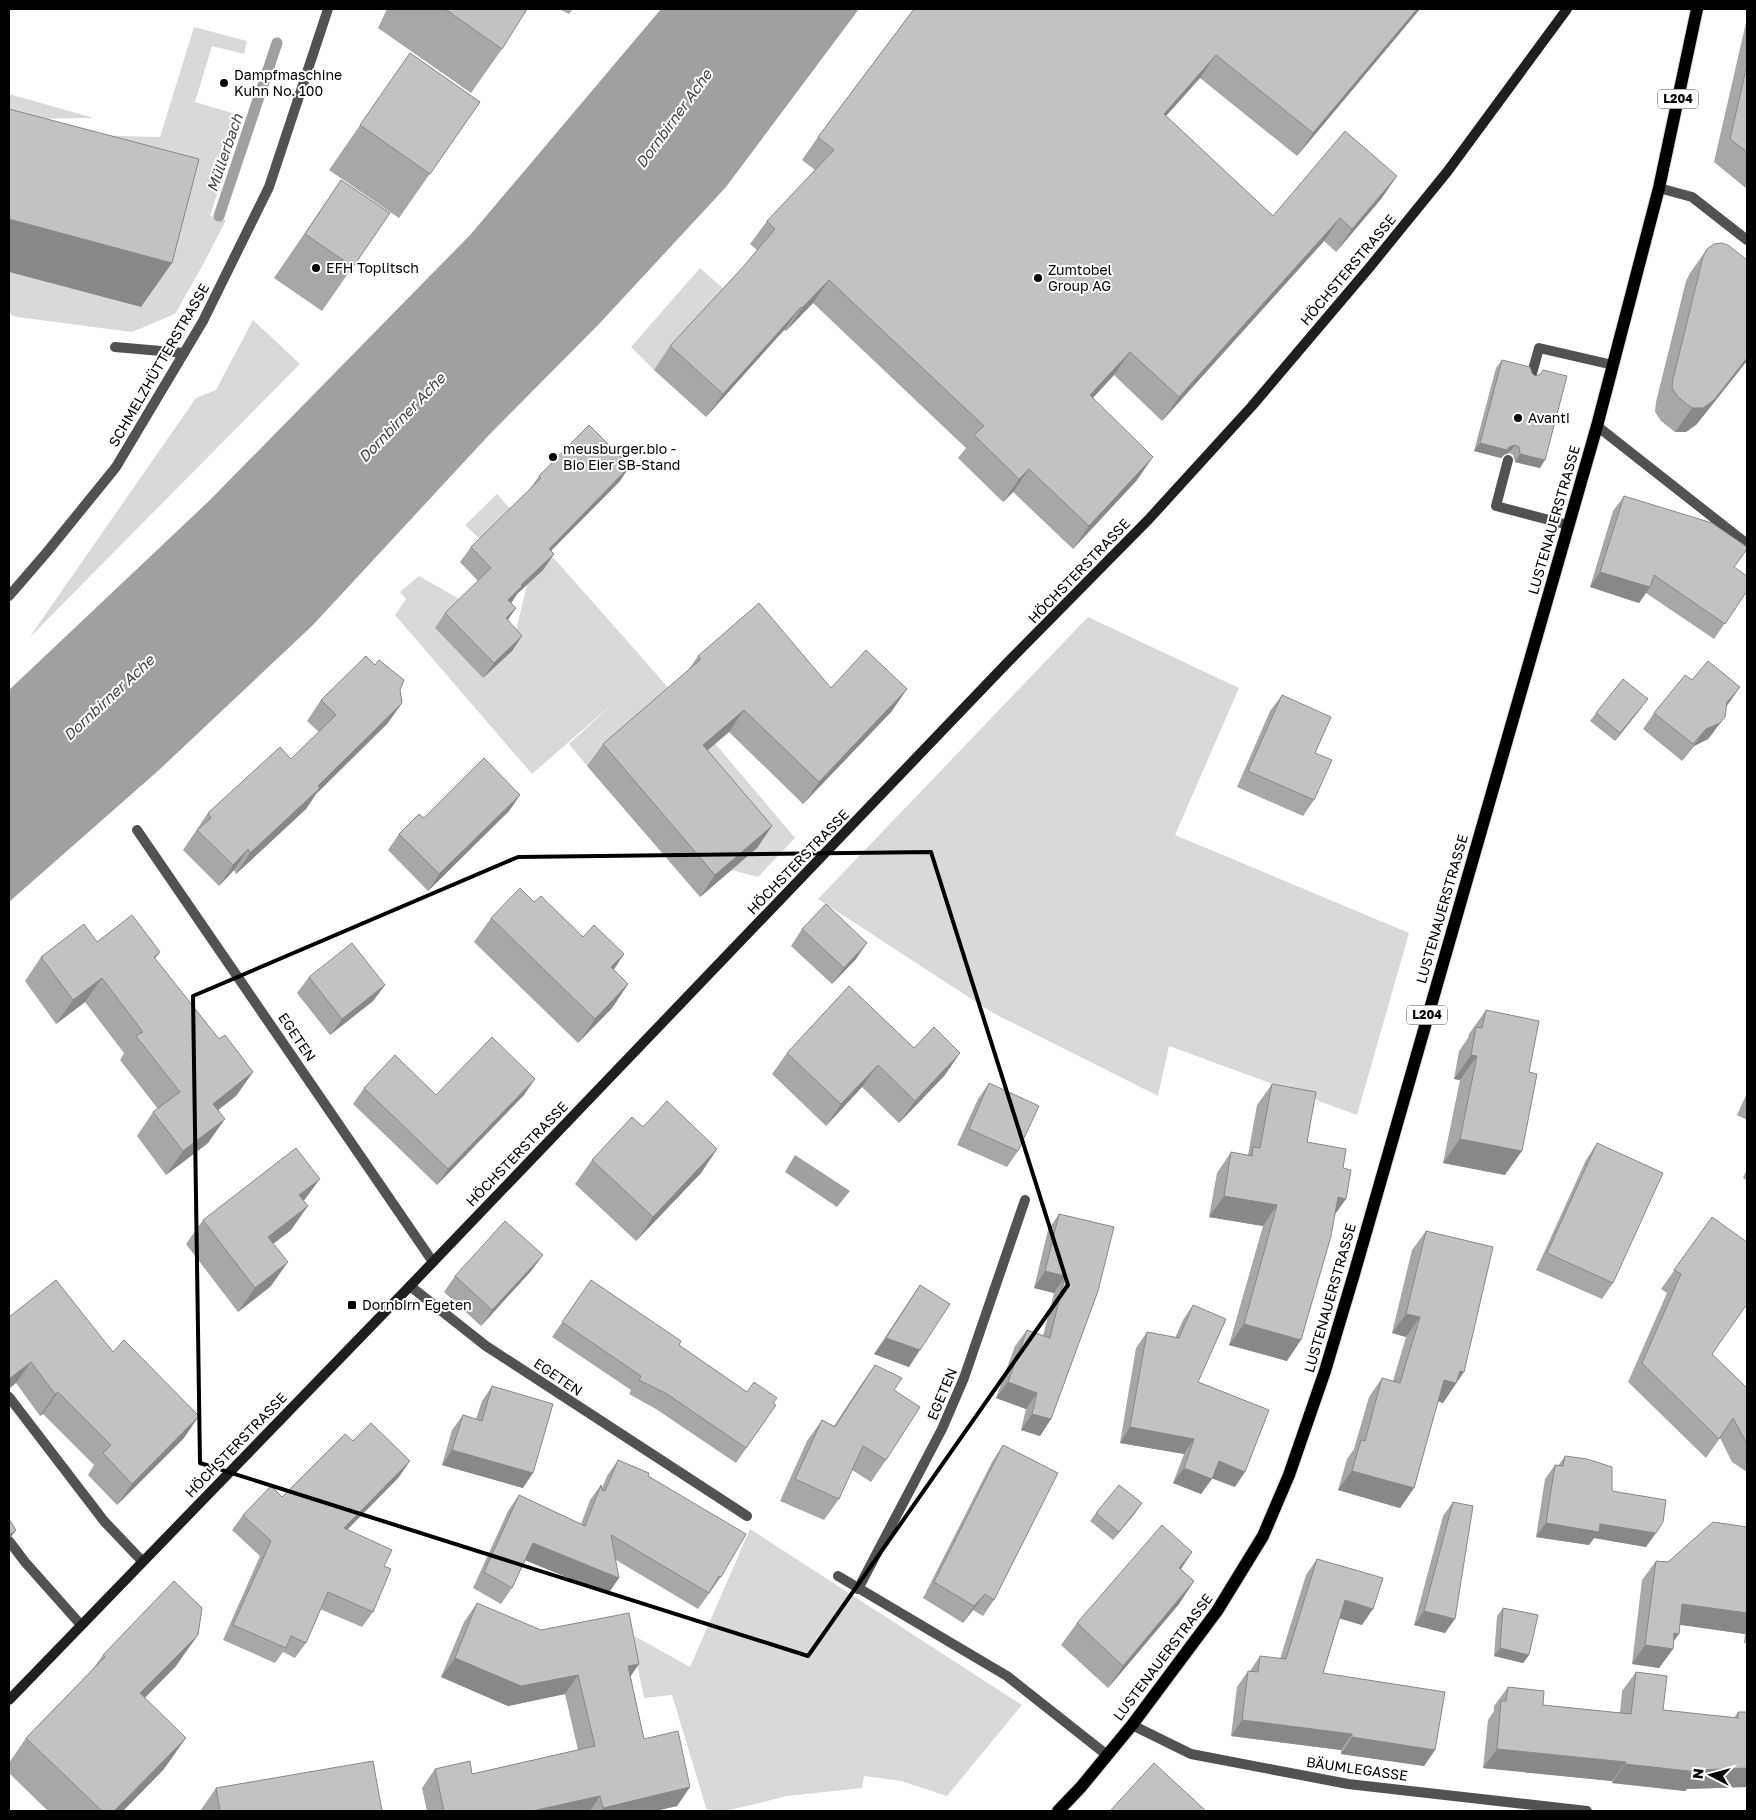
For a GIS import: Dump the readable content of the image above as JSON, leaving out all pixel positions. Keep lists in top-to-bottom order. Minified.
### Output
{"streets":{"main road":["L204","HÖCHSTERSTRASSE","LUSTENAUERSTRASSE"],"street":["SCHMELZHÜTTERSTRASSE","EGETEN","BÄUMLEGASSE"]},"crossings":[["HÖCHSTERSTRASSE","EGETEN"],["LUSTENAUERSTRASSE","BÄUMLEGASSE"]],"water":["Dornbirner Ache","Müllerbach"],"places":{"other":["Dampfmaschine Kuhn No. 100","EFH Toplitsch","Zumtobel Group AG","Avanti","meusburger.bio - Bio Eier SB-Stand"],"transit":["Dornbirn Egeten"]},"north":"left"}
